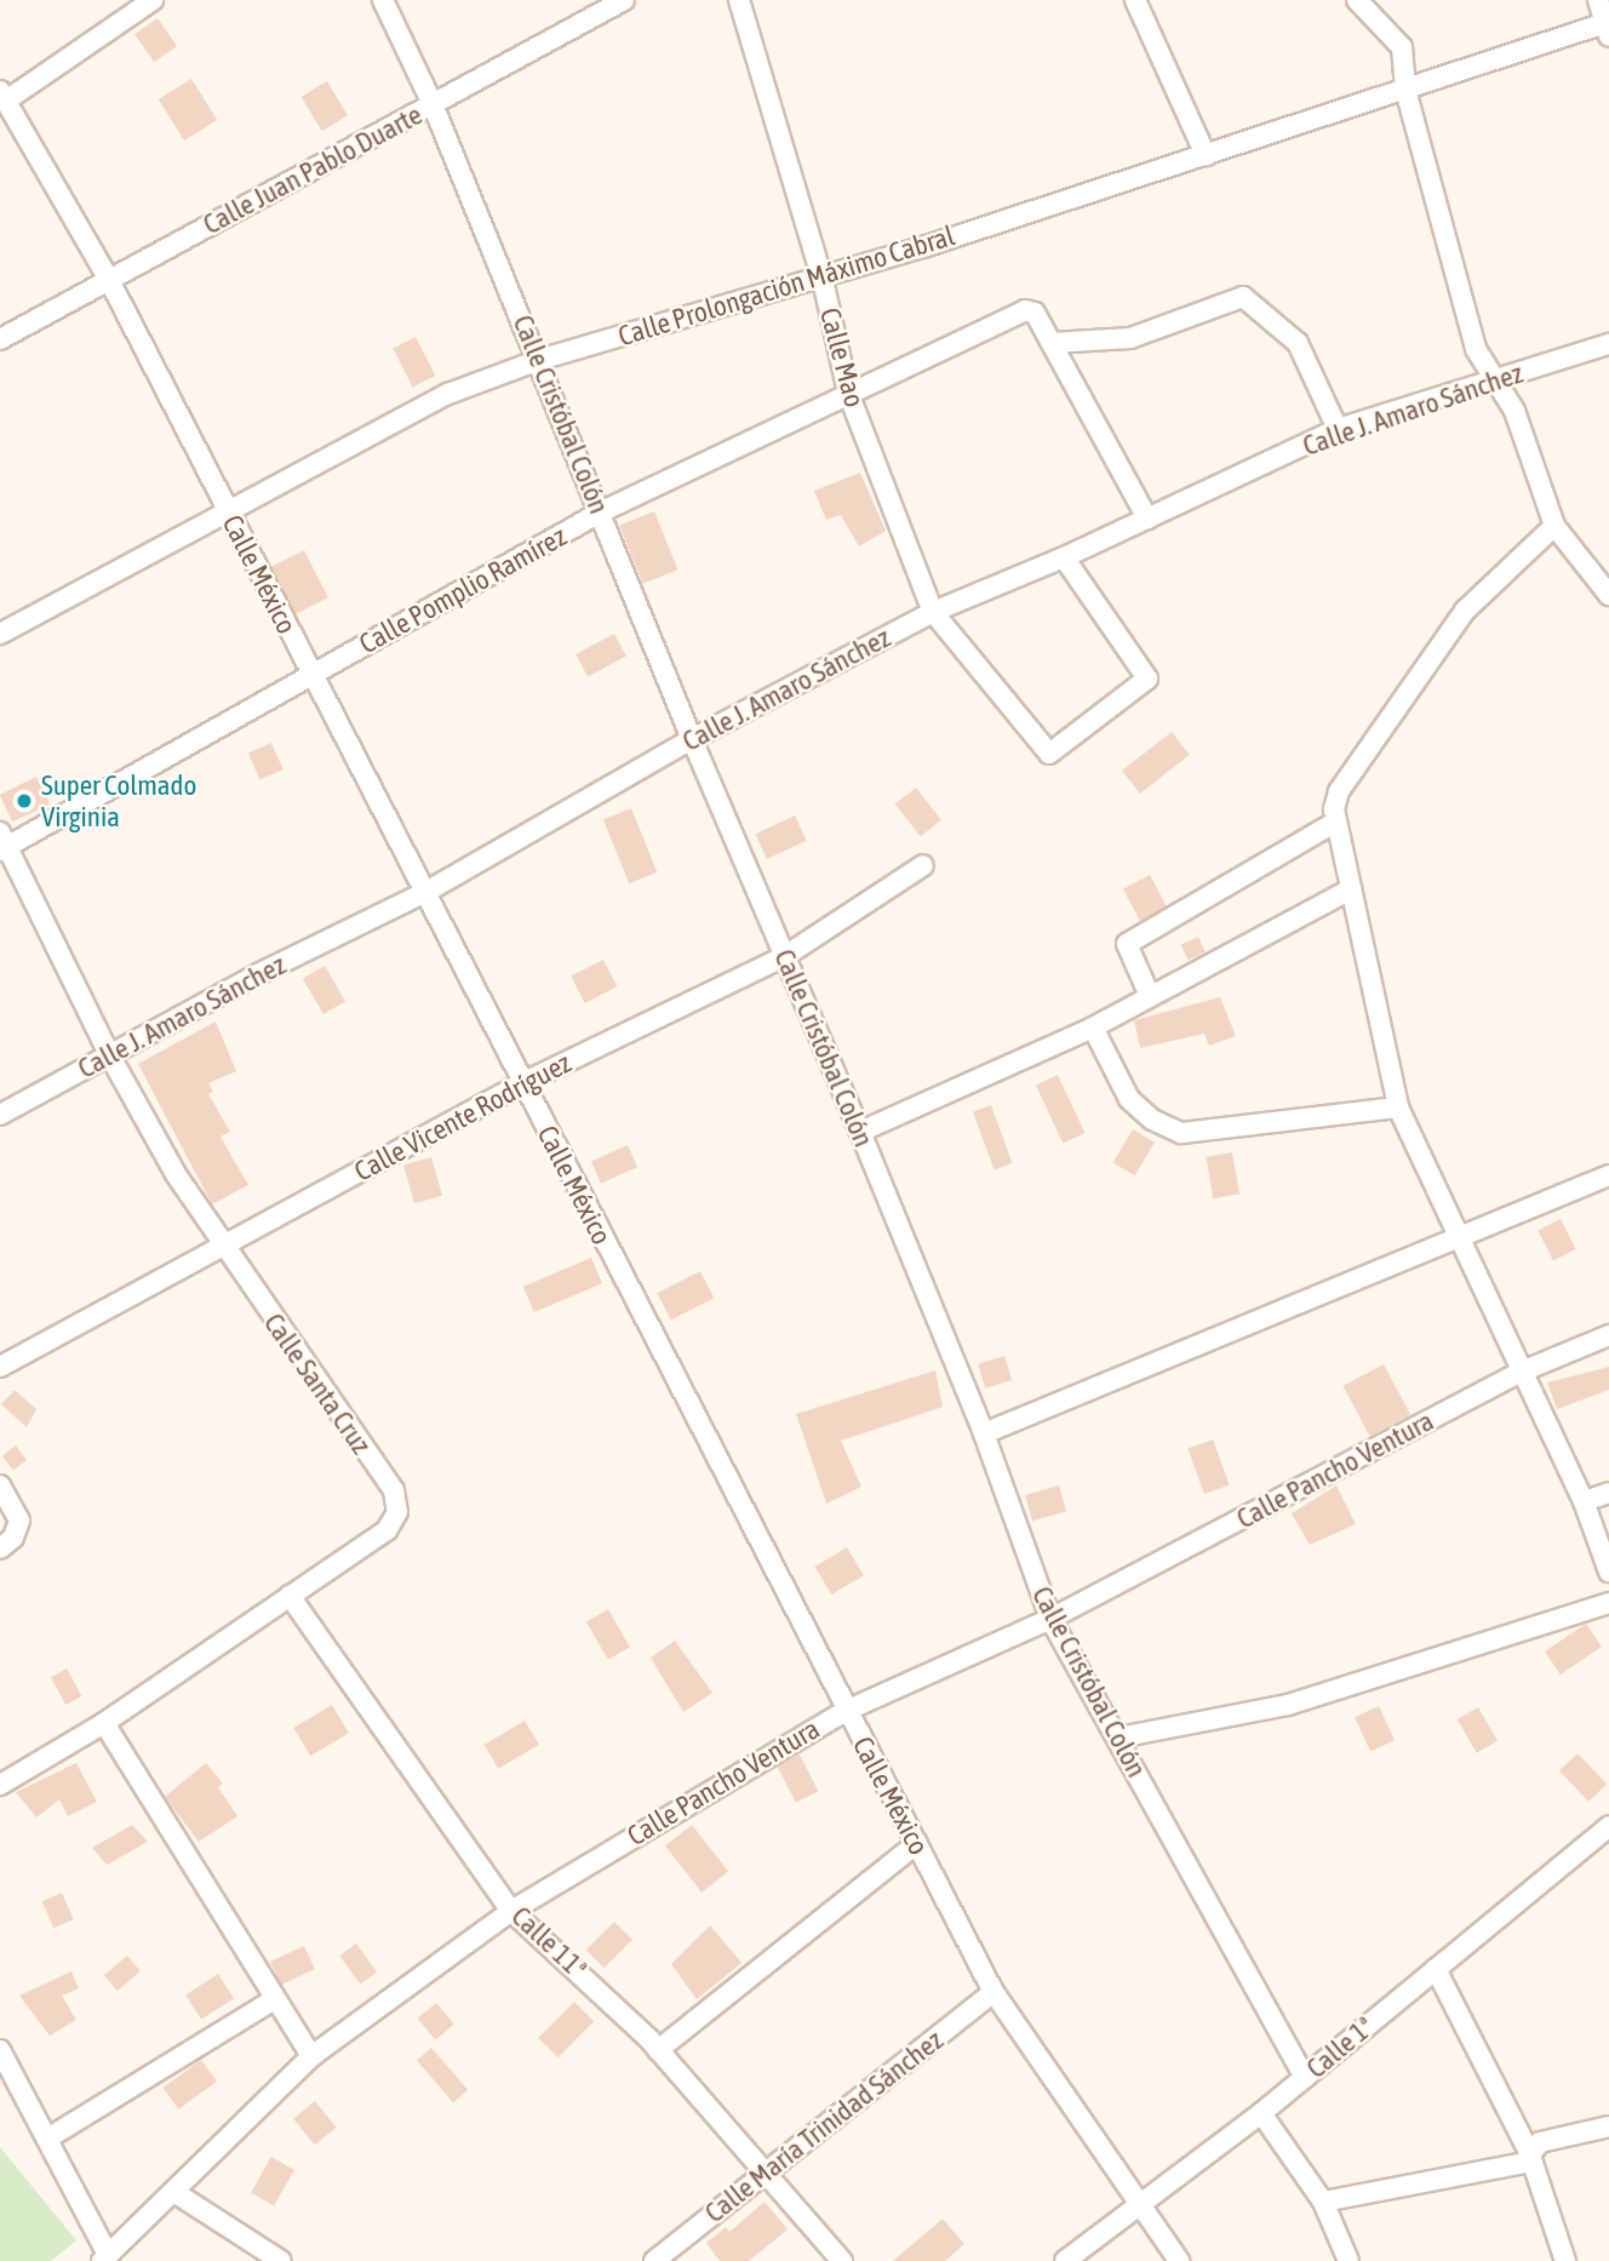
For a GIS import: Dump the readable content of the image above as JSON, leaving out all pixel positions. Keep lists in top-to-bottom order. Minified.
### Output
{"streets":{"street":["Calle Juan Pablo Duarte","Calle Prolongación Máximo Cabral","Calle Mao","Calle J. Amaro Sánchez","Calle Cristóbal Colón","Calle México","Calle Pomplio Ramírez","Calle Vicente Rodríguez","Calle Santa Cruz","Calle Pancho Ventura","Calle 11ª","Calle 1ª","Calle María Trinidad Sánchez"]},"crossings":[["Calle Juan Pablo Duarte","Calle Cristóbal Colón"],["Calle Juan Pablo Duarte","Calle México"],["Calle Prolongación Máximo Cabral","Calle Mao"],["Calle Prolongación Máximo Cabral","Calle Cristóbal Colón"],["Calle Prolongación Máximo Cabral","Calle México"],["Calle Mao","Calle J. Amaro Sánchez"],["Calle Mao","Calle Pomplio Ramírez"],["Calle J. Amaro Sánchez","Calle Cristóbal Colón"],["Calle J. Amaro Sánchez","Calle México"],["Calle J. Amaro Sánchez","Calle Santa Cruz"],["Calle Cristóbal Colón","Calle Pomplio Ramírez"],["Calle Cristóbal Colón","Calle Vicente Rodríguez"],["Calle Cristóbal Colón","Calle Pancho Ventura"],["Calle Cristóbal Colón","Calle 1ª"],["Calle México","Calle Pomplio Ramírez"],["Calle México","Calle Vicente Rodríguez"],["Calle México","Calle Pancho Ventura"],["Calle México","Calle 1ª"],["Calle México","Calle María Trinidad Sánchez"],["Calle Pomplio Ramírez","Calle Santa Cruz"],["Calle Vicente Rodríguez","Calle Santa Cruz"],["Calle Santa Cruz","Calle 11ª"],["Calle Pancho Ventura","Calle 11ª"],["Calle 11ª","Calle María Trinidad Sánchez"]],"places":["Super Colmado Virginia"]}
